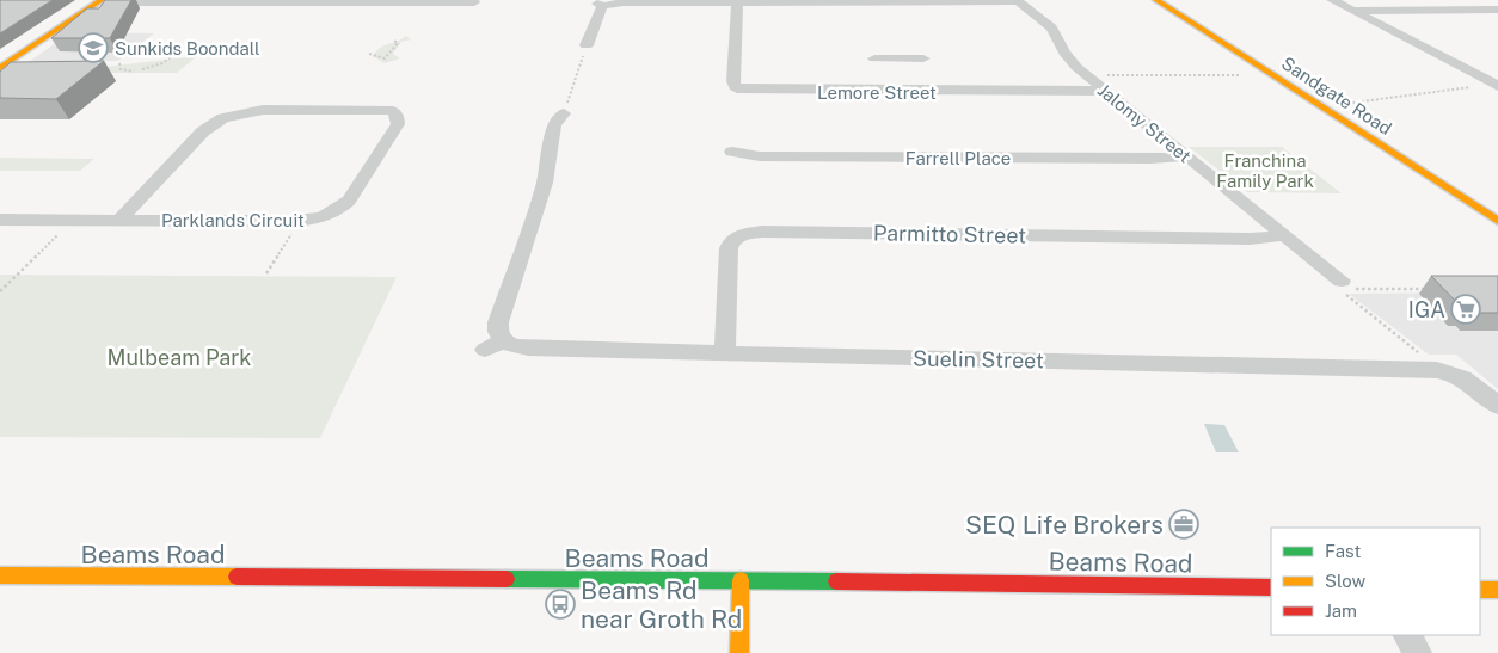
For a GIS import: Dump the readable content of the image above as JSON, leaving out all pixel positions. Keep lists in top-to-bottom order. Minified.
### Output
{"streets":{"main road":["Sandgate Road","Beams Road"],"street":["Lemore Street","Jalomy Street","Farrell Place","Parklands Circuit","Parmitto Street","Suelin Street"]},"crossings":[["Lemore Street","Jalomy Street"],["Jalomy Street","Farrell Place"],["Jalomy Street","Parmitto Street"],["Parmitto Street","Suelin Street"]],"parks":["Franchina Family Park","Mulbeam Park"],"places":{"school or university":["Sunkids Boondall"],"supermarket":["IGA"],"office":["SEQ Life Brokers"],"bus stop":["Beams Rd near Groth Rd"]},"legend":["Fast","Slow","Jam"]}
